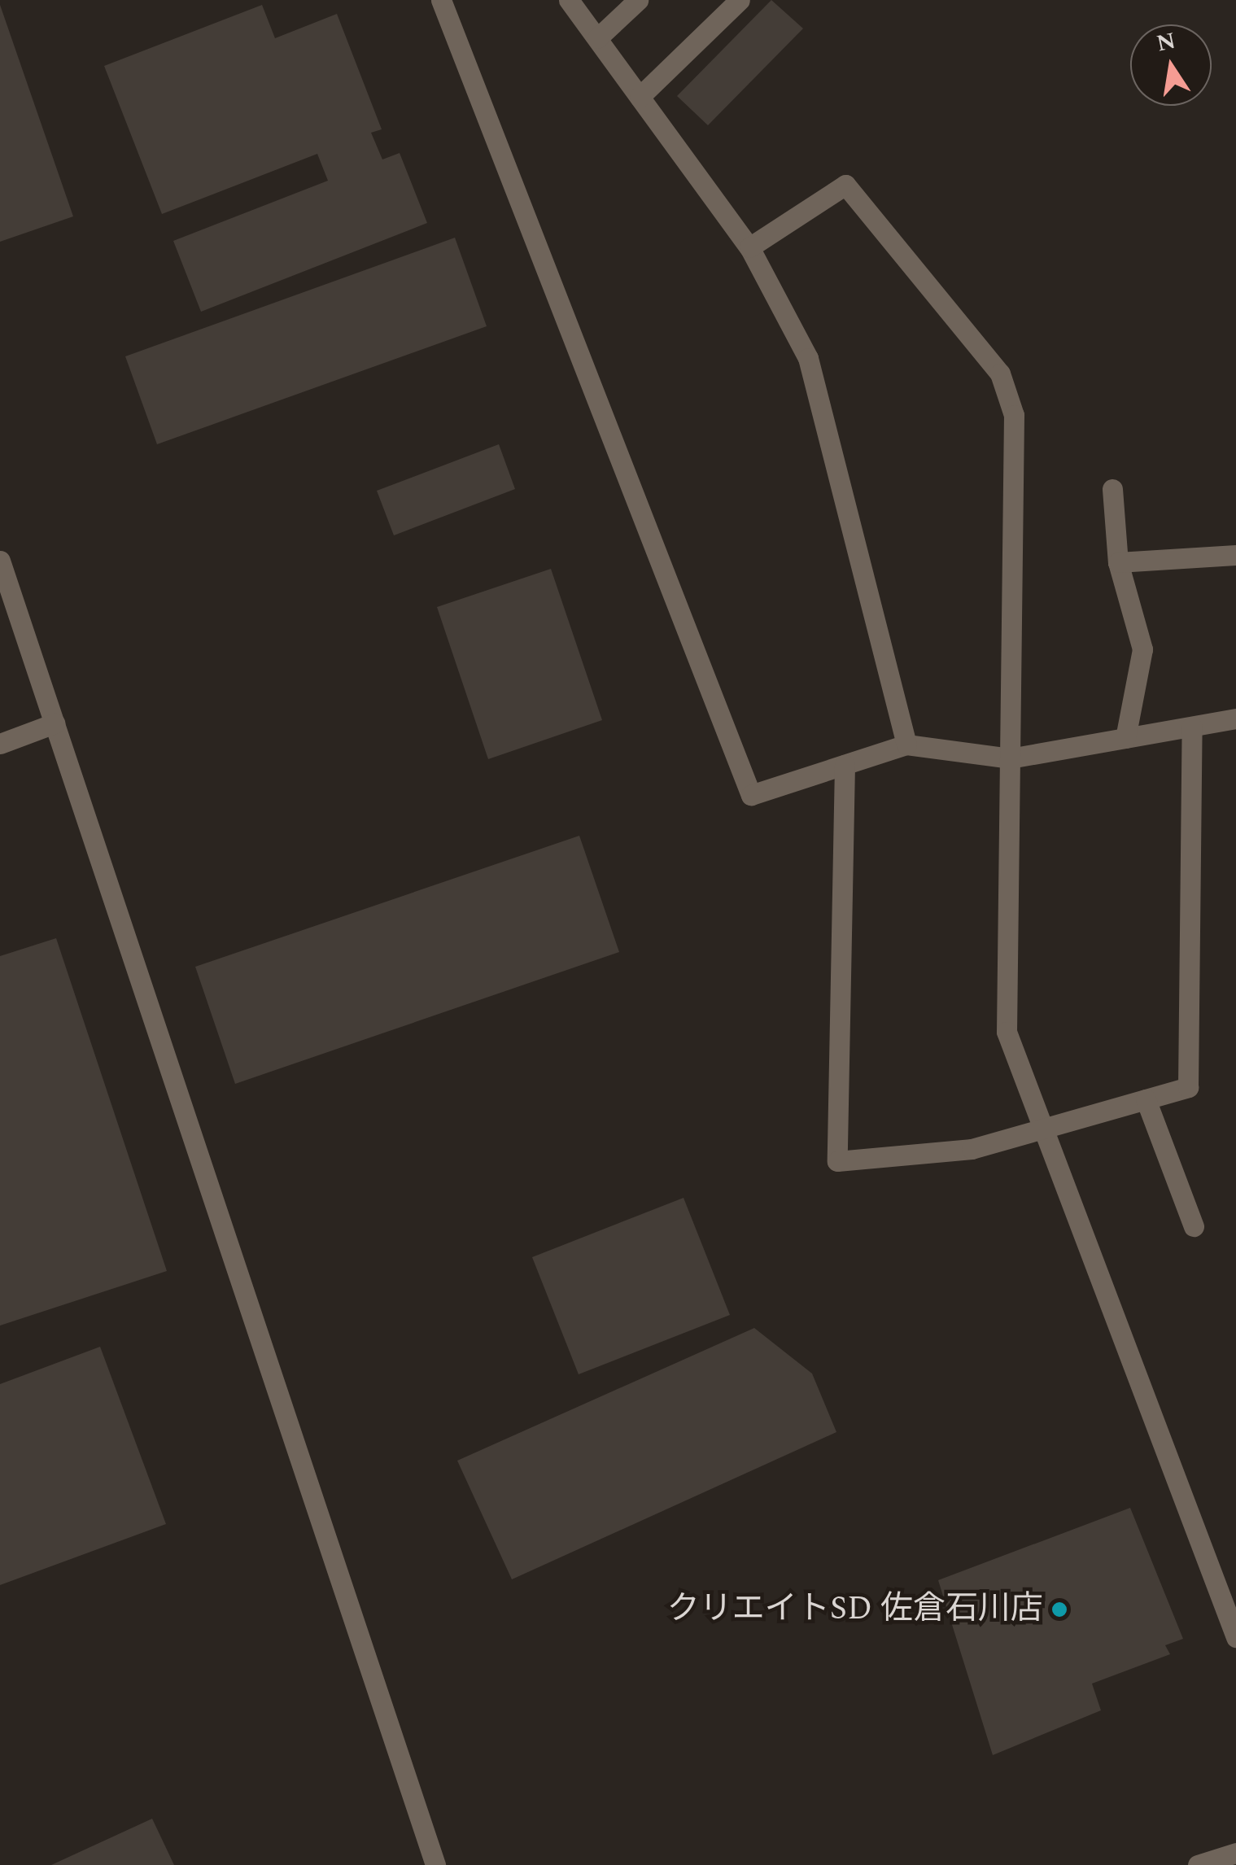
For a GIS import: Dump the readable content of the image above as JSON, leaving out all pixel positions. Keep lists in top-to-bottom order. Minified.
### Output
{"places":["クリエイトSD 佐倉石川店"],"north":"top"}
